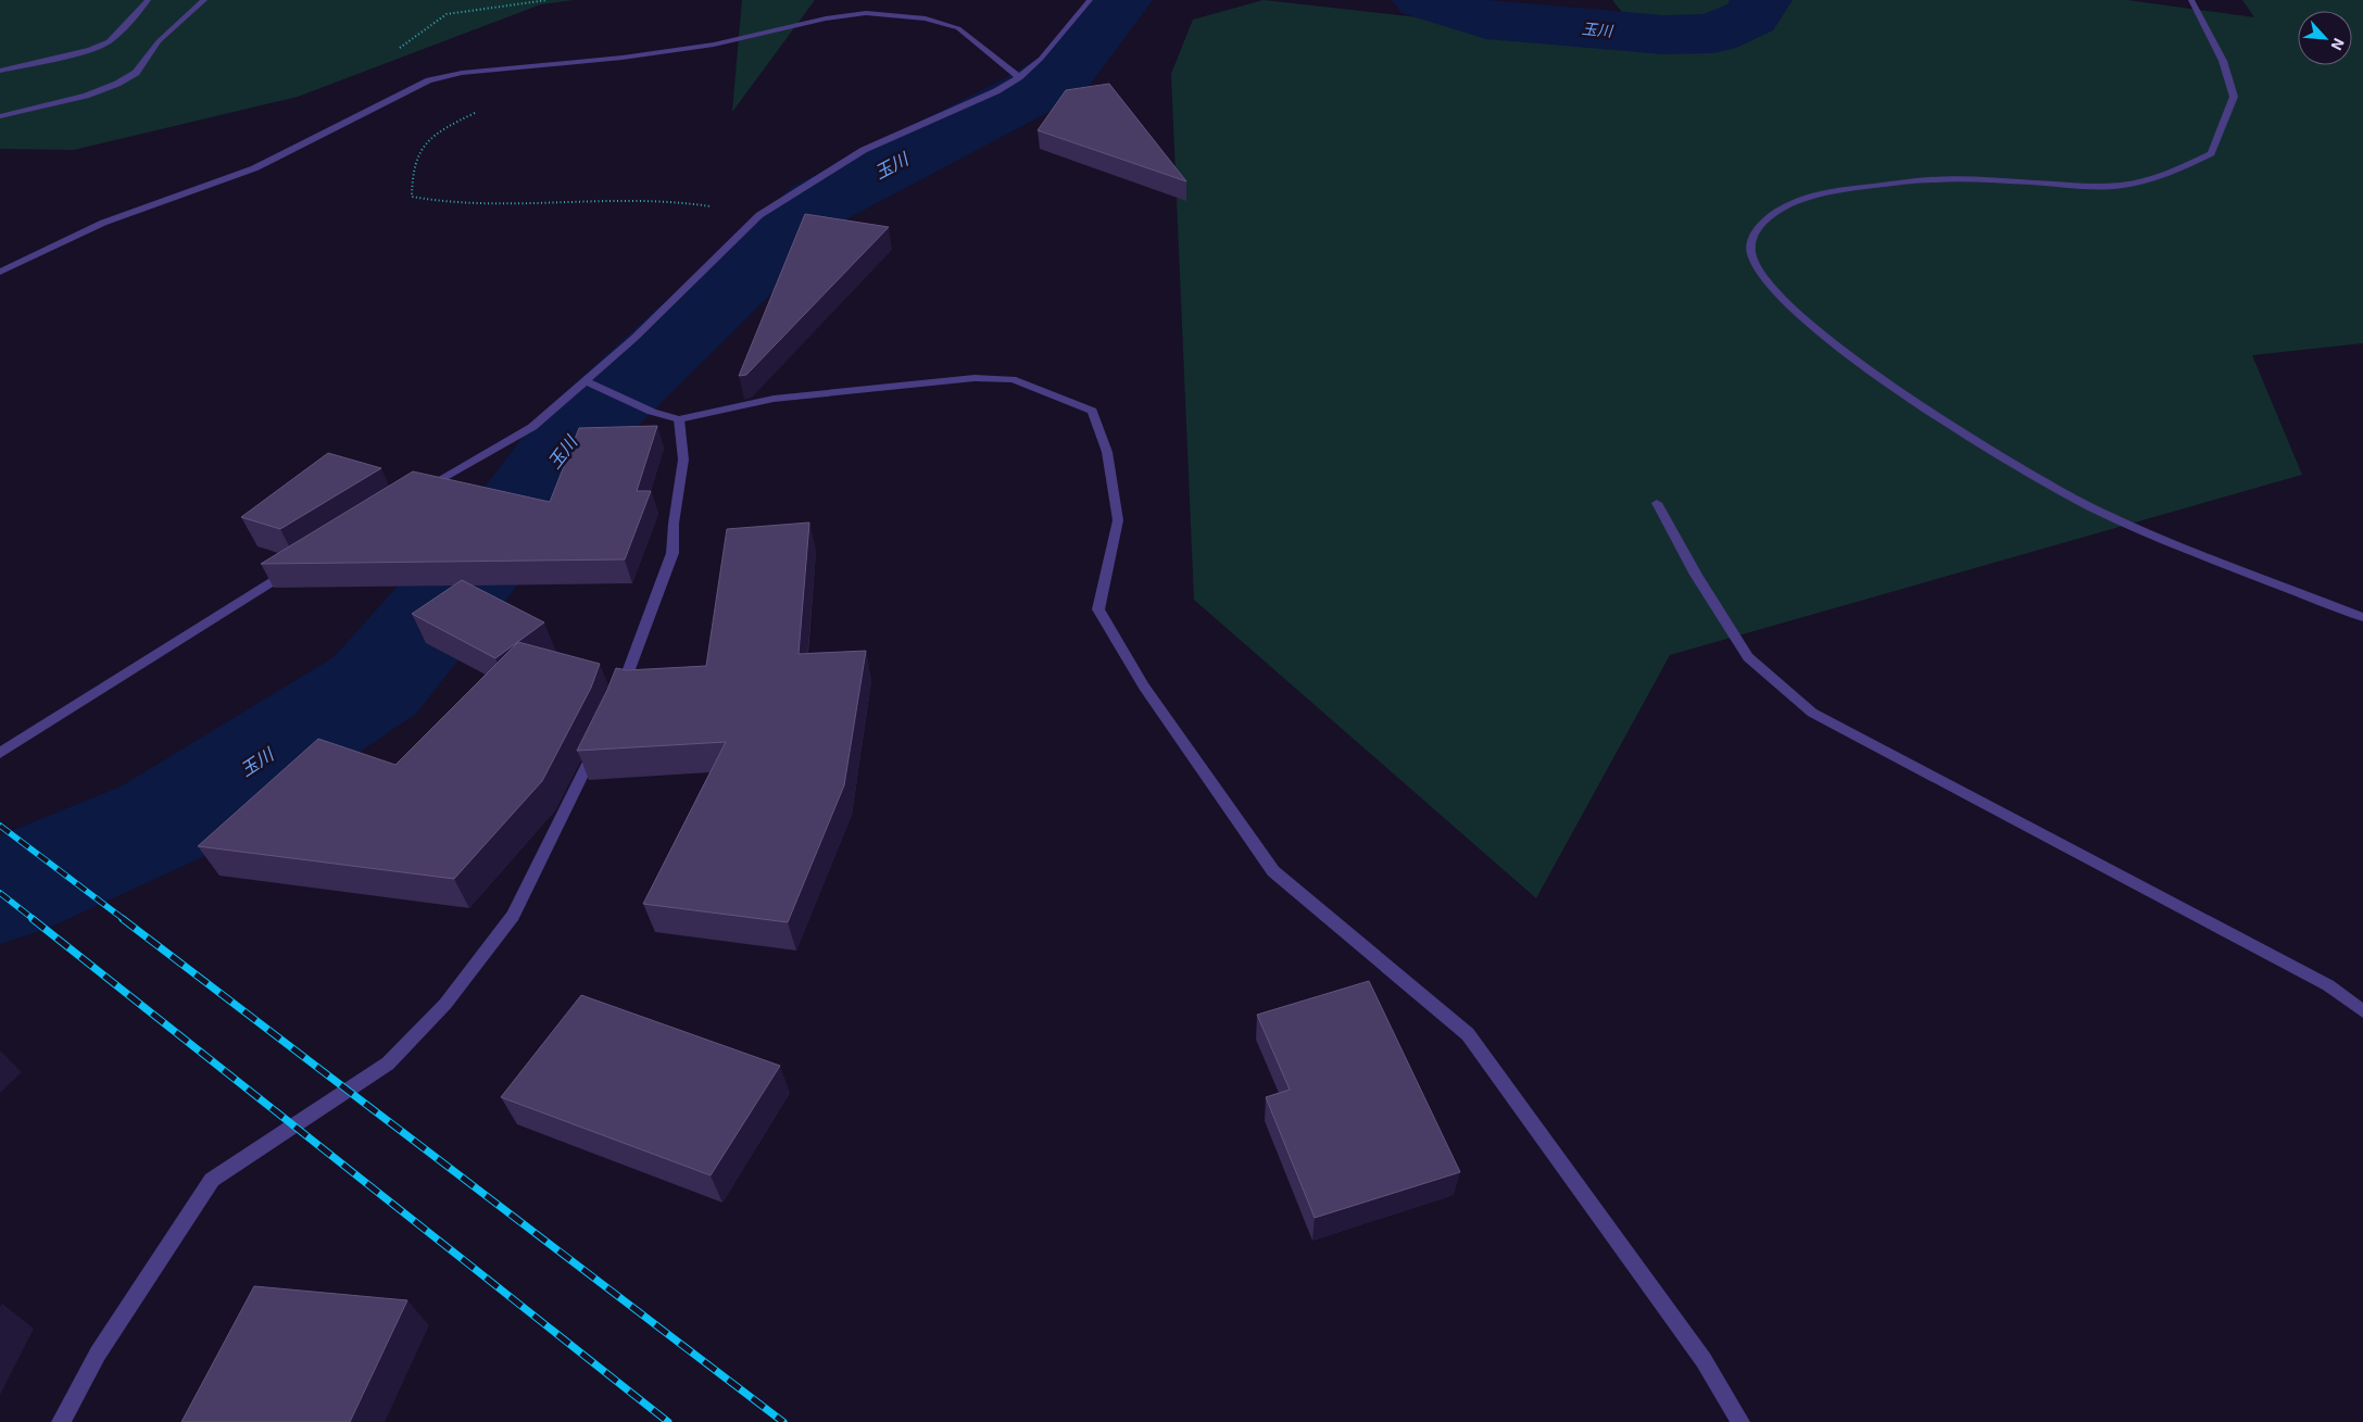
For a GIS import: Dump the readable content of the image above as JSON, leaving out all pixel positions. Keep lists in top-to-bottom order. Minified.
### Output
{"water":["玉川"],"north":"bottom right"}
